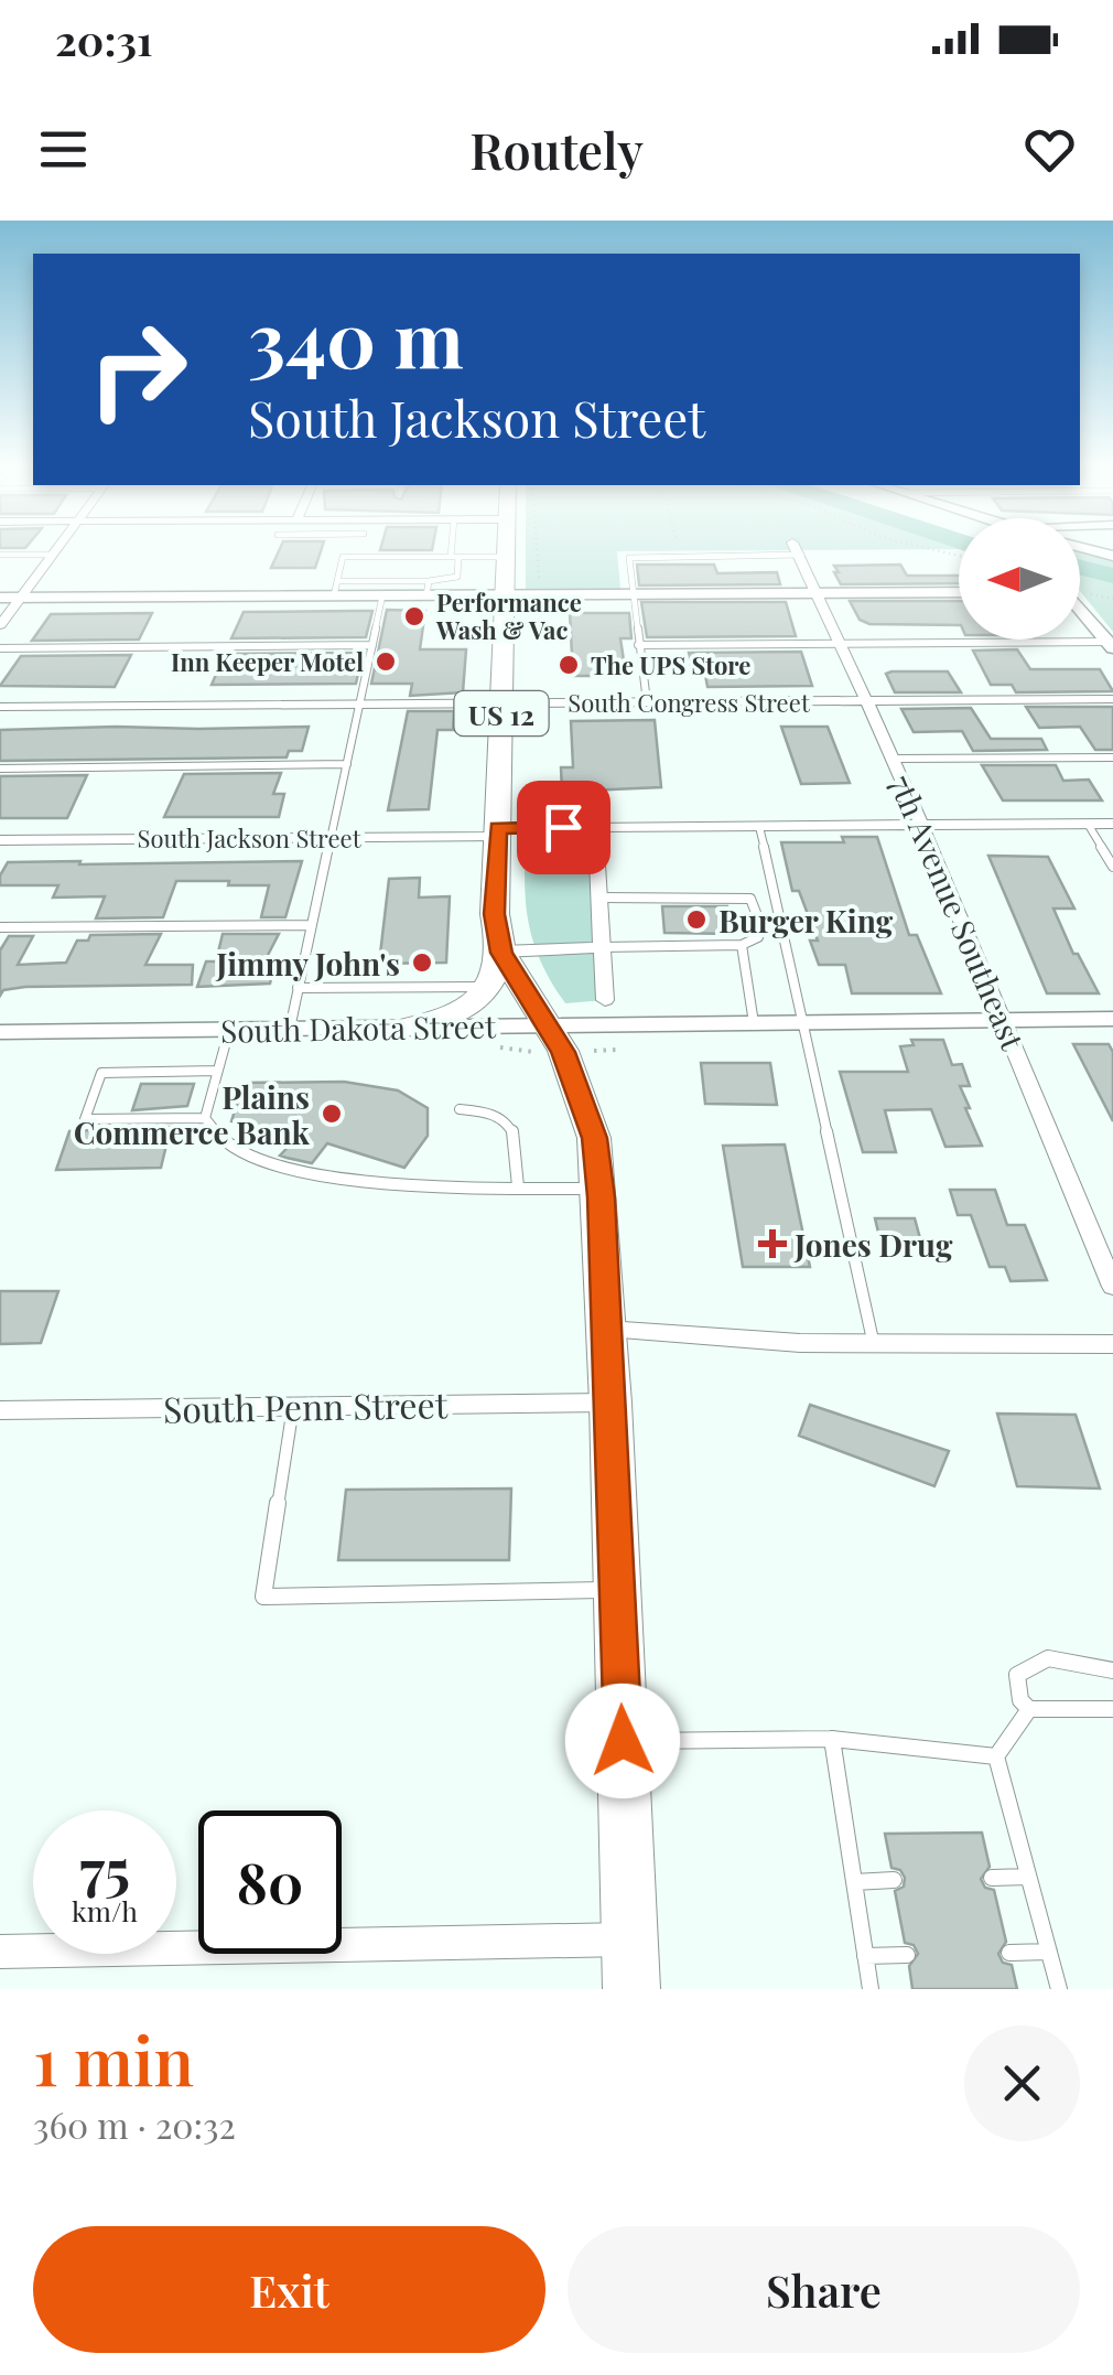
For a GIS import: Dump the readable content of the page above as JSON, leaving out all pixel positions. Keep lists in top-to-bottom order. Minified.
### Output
{"streets":{"highway":["US 12"],"street":["South Congress Street","South Jackson Street","7th Avenue Southeast","South Dakota Street","South Penn Street"]},"crossings":[["South Congress Street","US 12"],["South Congress Street","7th Avenue Southeast"],["US 12","South Jackson Street"],["US 12","South Dakota Street"],["US 12","South Penn Street"],["South Jackson Street","7th Avenue Southeast"],["7th Avenue Southeast","South Dakota Street"]],"places":{"other":["Performance Wash & Vac","Inn Keeper Motel","The UPS Store","Burger King","Jimmy John's","Plains Commerce Bank"],"health":["Jones Drug"]},"north":"left","page":{"status":"20:31","header":"Routely","turn":["340 m","South Jackson Street"],"speed":"75 km/h","limit":"80","heading":["1 min","360 m · 20:32"],"buttons":["Exit","Share"]}}
